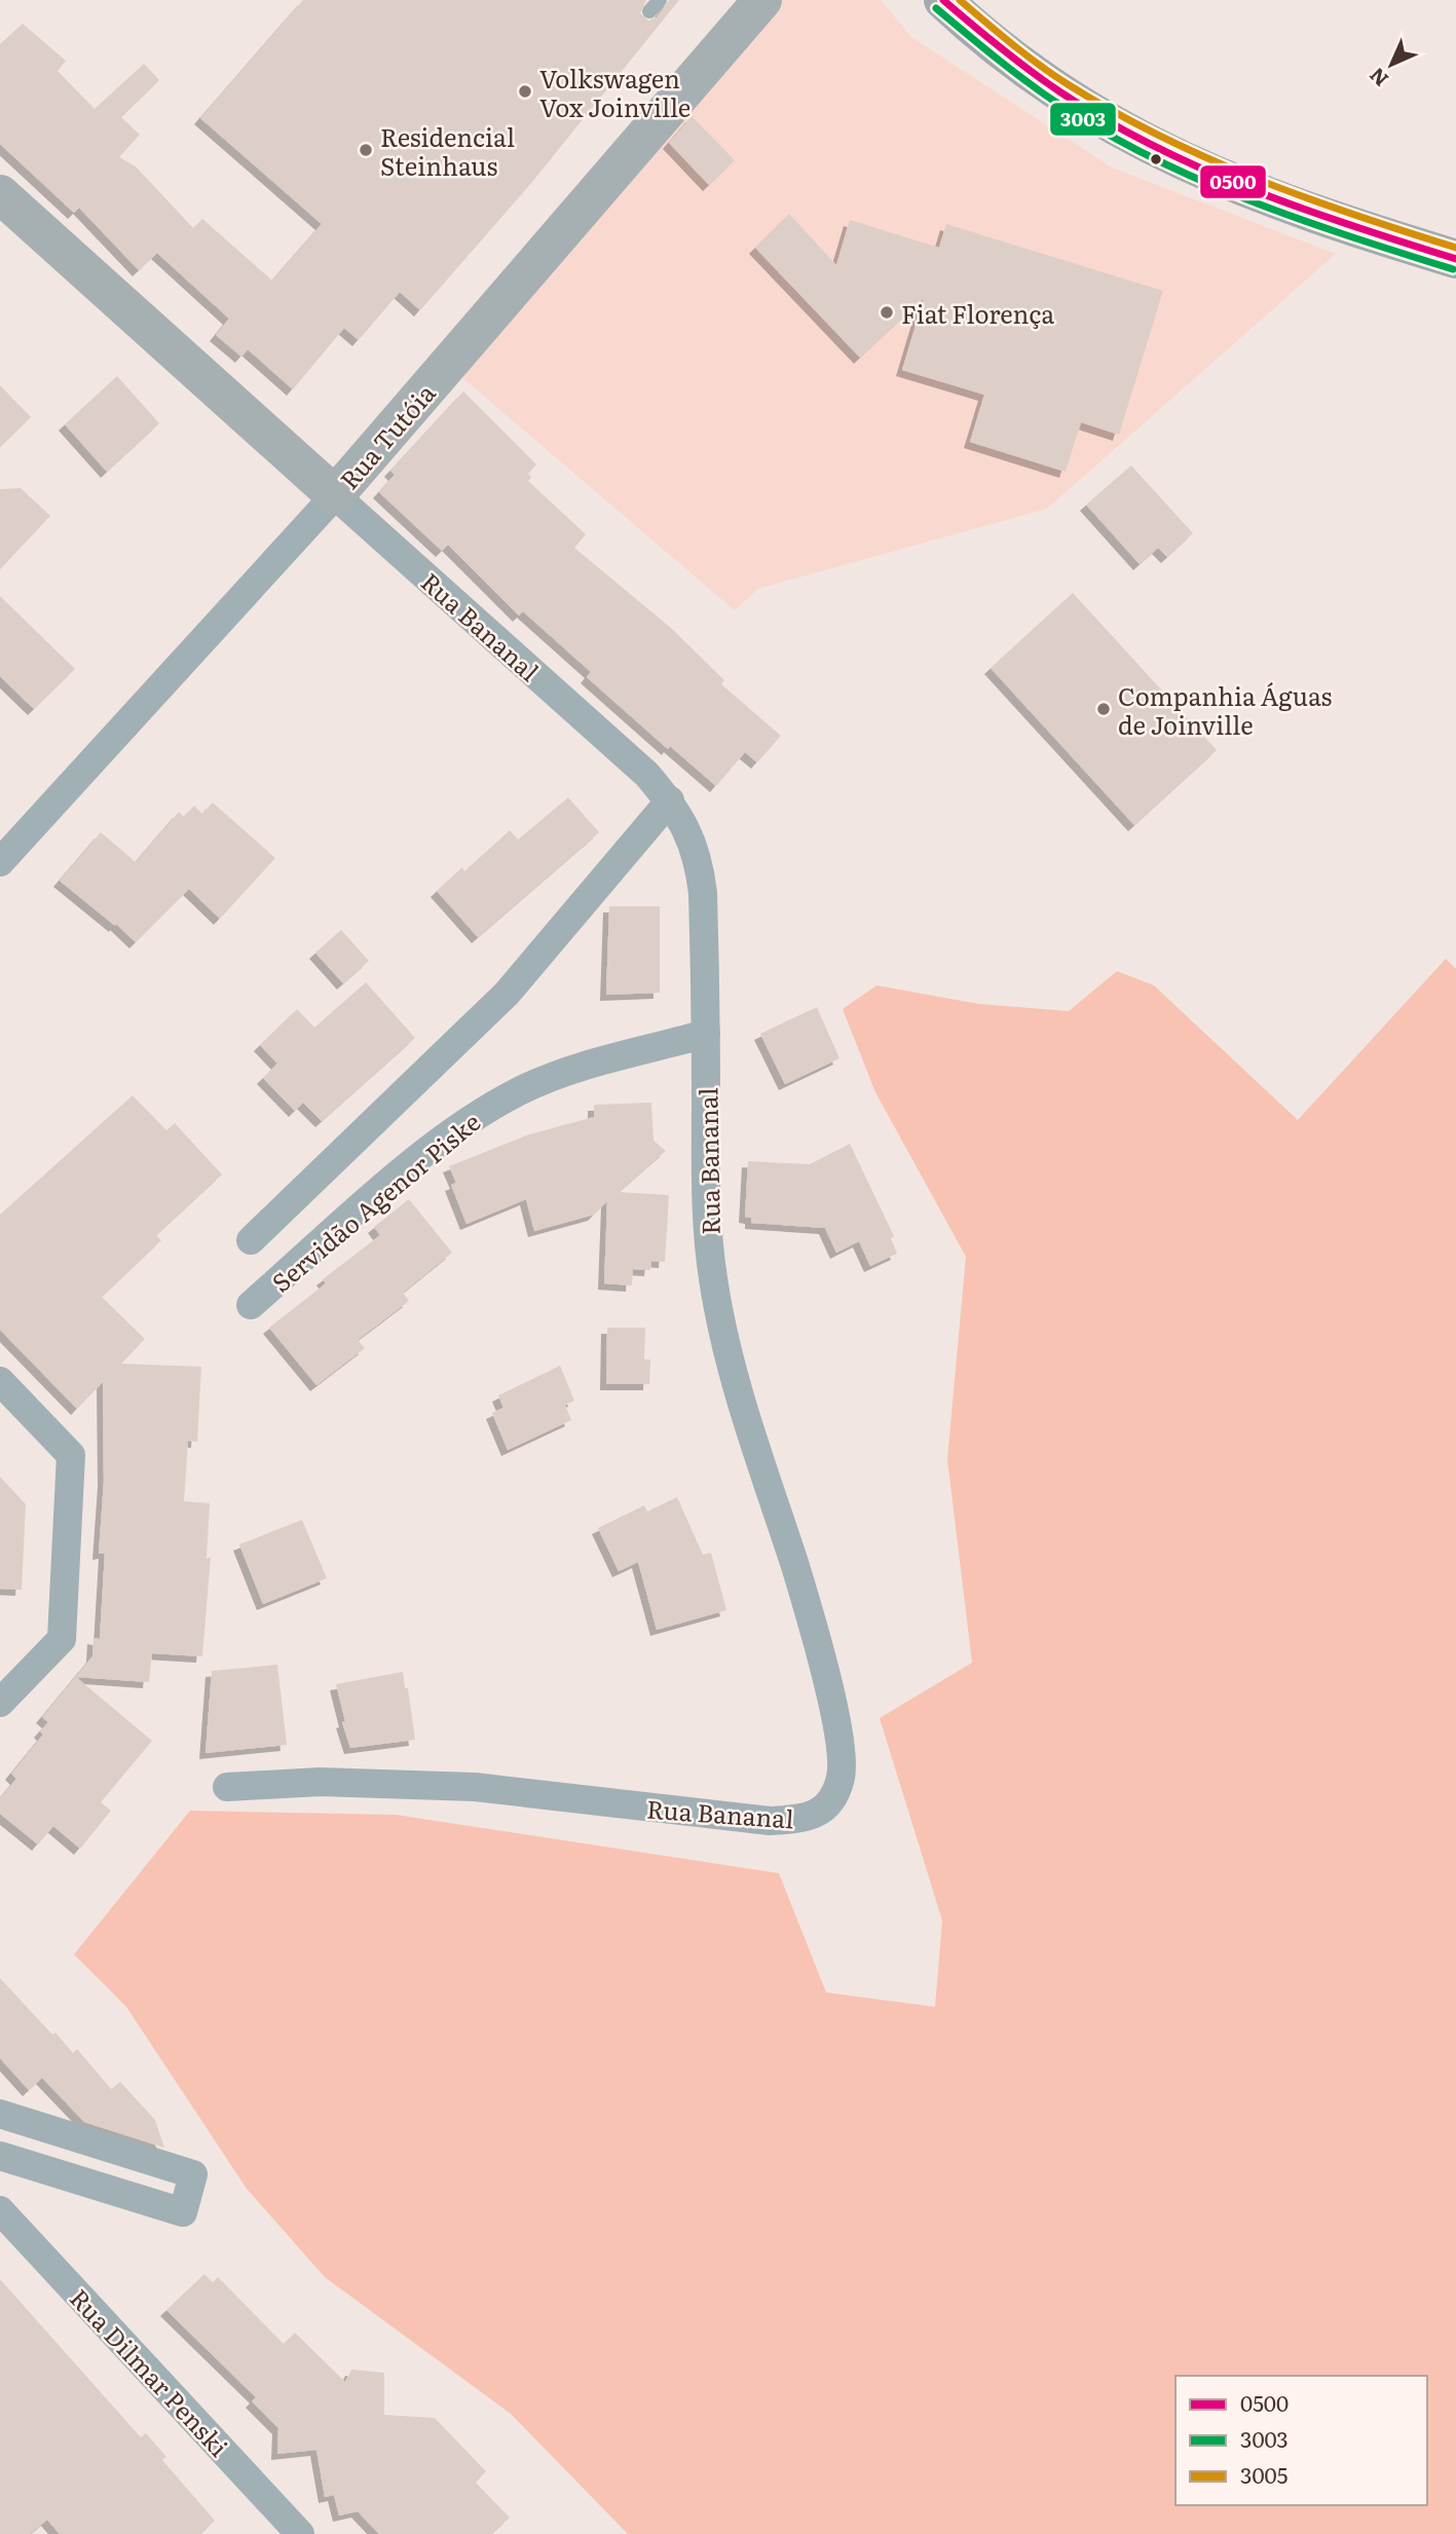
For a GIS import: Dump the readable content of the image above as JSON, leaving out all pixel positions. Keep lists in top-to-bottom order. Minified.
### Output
{"streets":{"street":["Rua Tutóia","Rua Bananal","Servidão Agenor Piske","Rua Dilmar Penski"]},"crossings":[["Rua Tutóia","Rua Bananal"],["Rua Bananal","Servidão Agenor Piske"]],"places":["Volkswagen Vox Joinville","Residencial Steinhaus","Fiat Florença","Companhia Águas de Joinville"],"lines":["transit line 0500","transit line 3005","transit line 3003"],"legend":["0500","3003","3005"],"north":"bottom left"}
